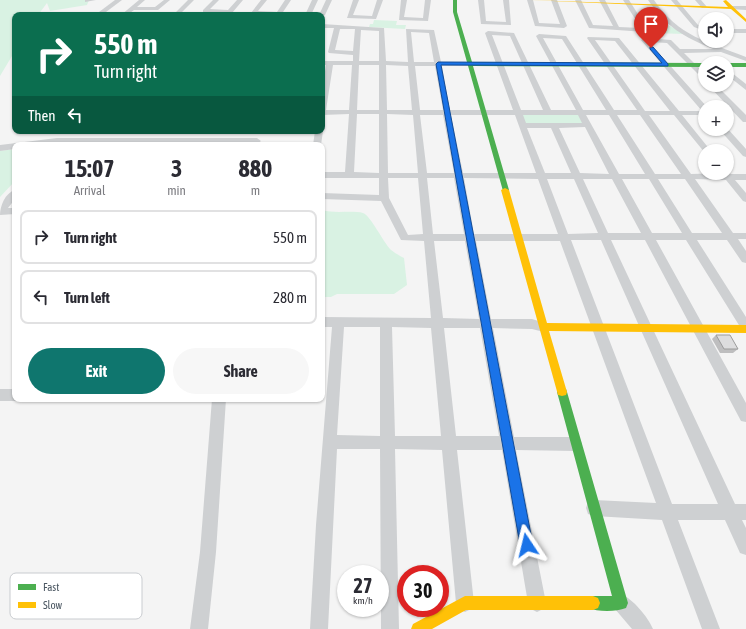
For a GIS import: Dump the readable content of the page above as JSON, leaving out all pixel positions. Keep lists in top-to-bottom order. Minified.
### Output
{"legend":["Fast","Slow"],"page":{"map_buttons":["+","−"],"turn":["550 m","Turn right"],"then":"Then","eta":["15:07","Arrival","3","min","880","m"],"list":[{"name":"Turn right","value":"550 m"},{"name":"Turn left","value":"280 m"}],"buttons":["Exit","Share"],"speed":"27 km/h","limit":"30"}}
